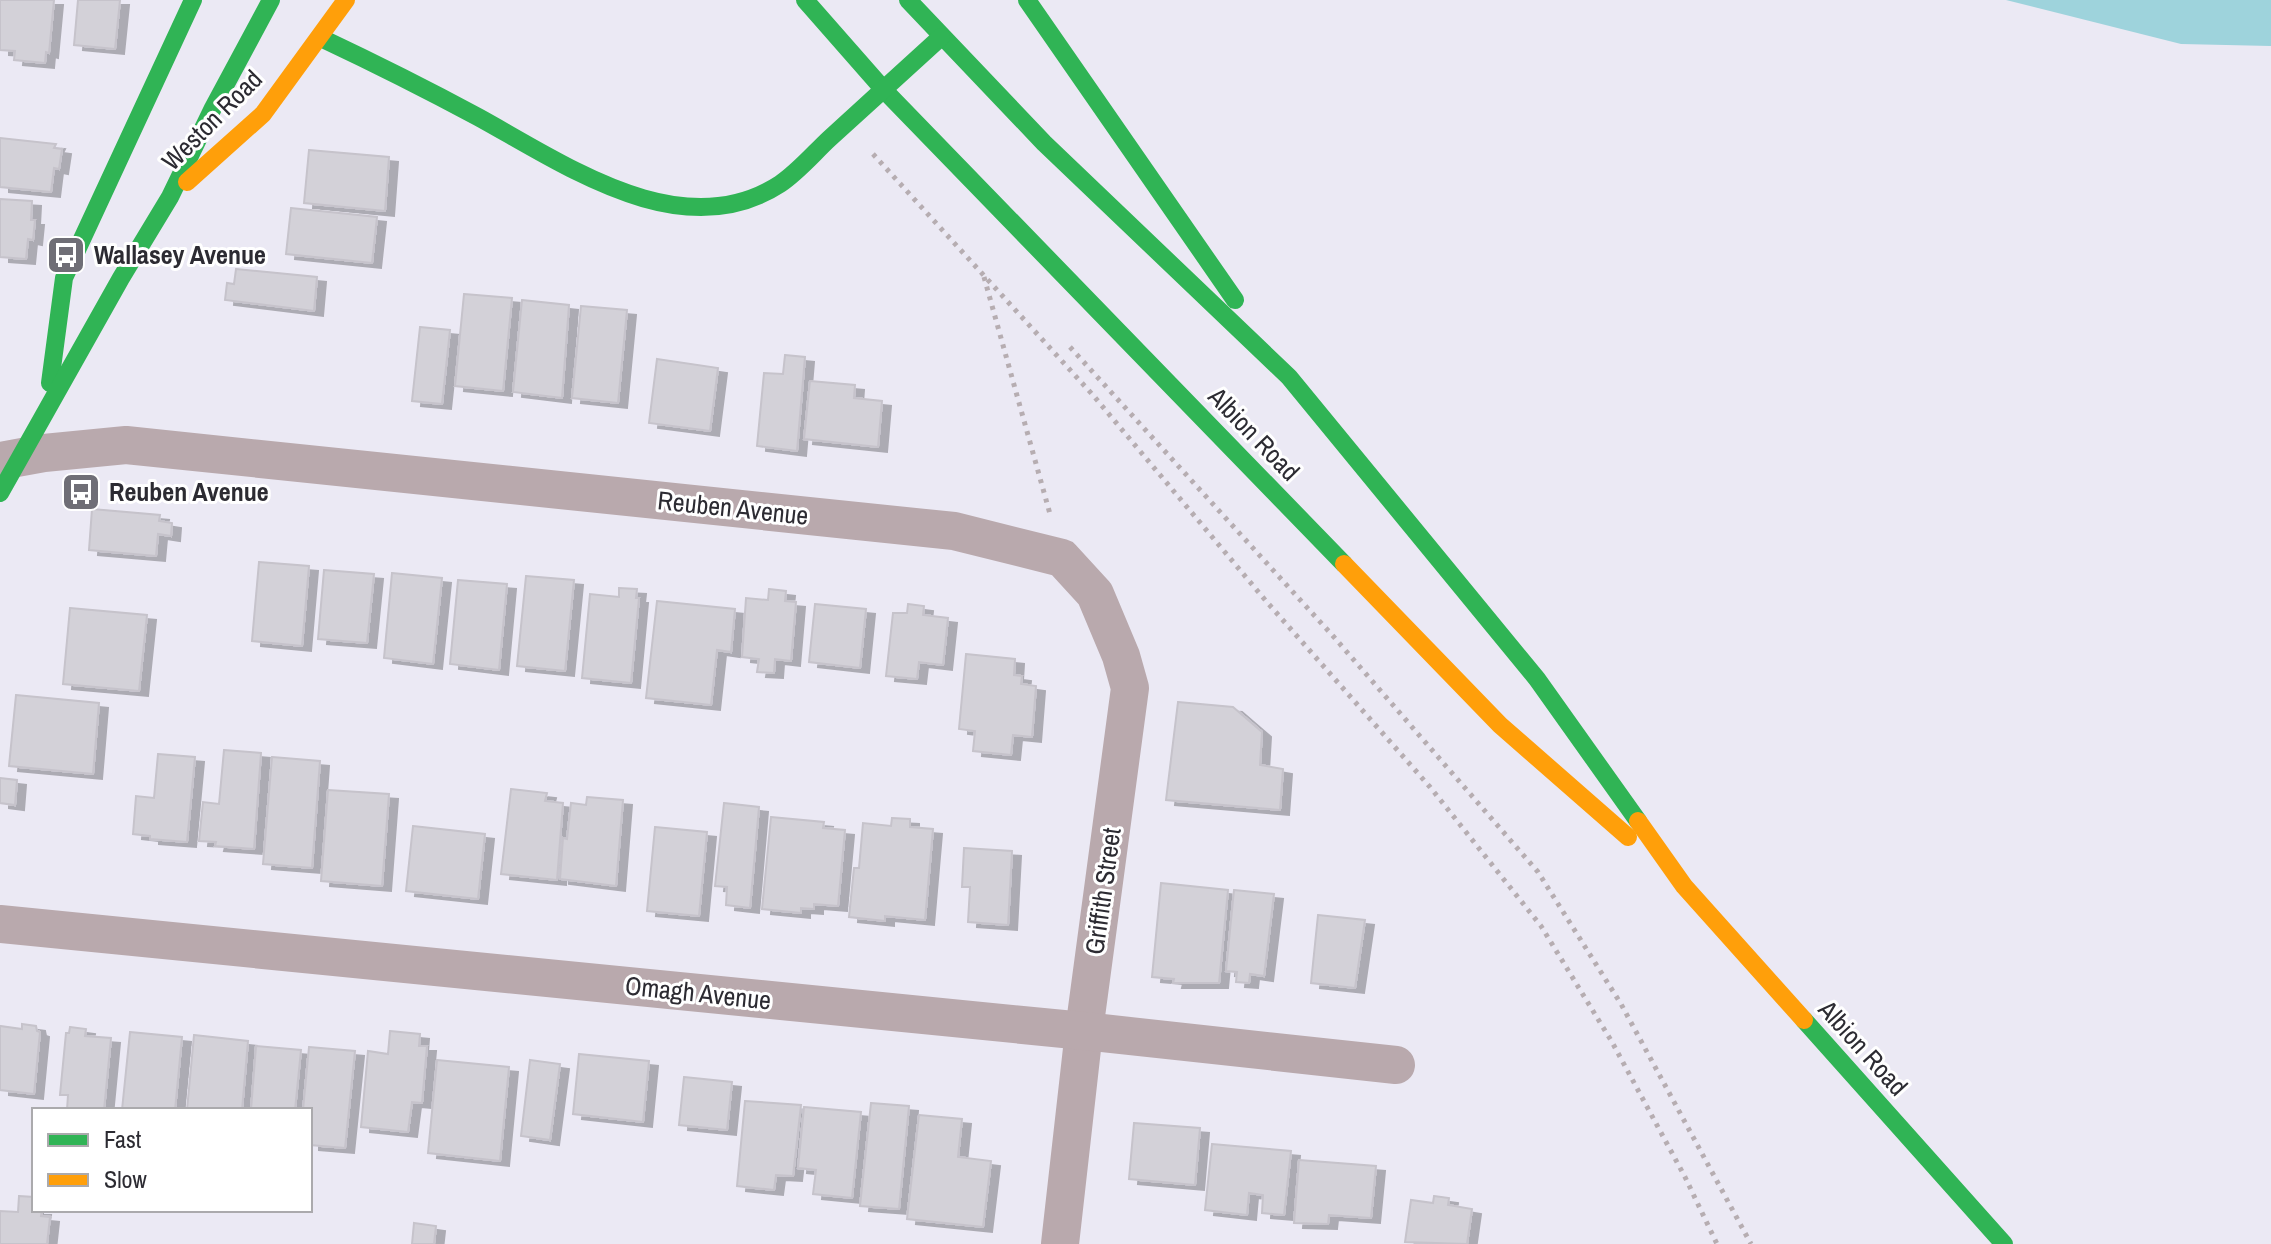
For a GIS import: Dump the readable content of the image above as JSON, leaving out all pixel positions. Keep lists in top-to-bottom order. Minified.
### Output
{"streets":{"main road":["Weston Road","Albion Road"],"street":["Reuben Avenue","Griffith Street","Omagh Avenue"]},"crossings":[["Weston Road","Reuben Avenue"],["Reuben Avenue","Griffith Street"],["Griffith Street","Omagh Avenue"]],"places":{"bus stop":["Wallasey Avenue","Reuben Avenue"]},"legend":["Fast","Slow"]}
